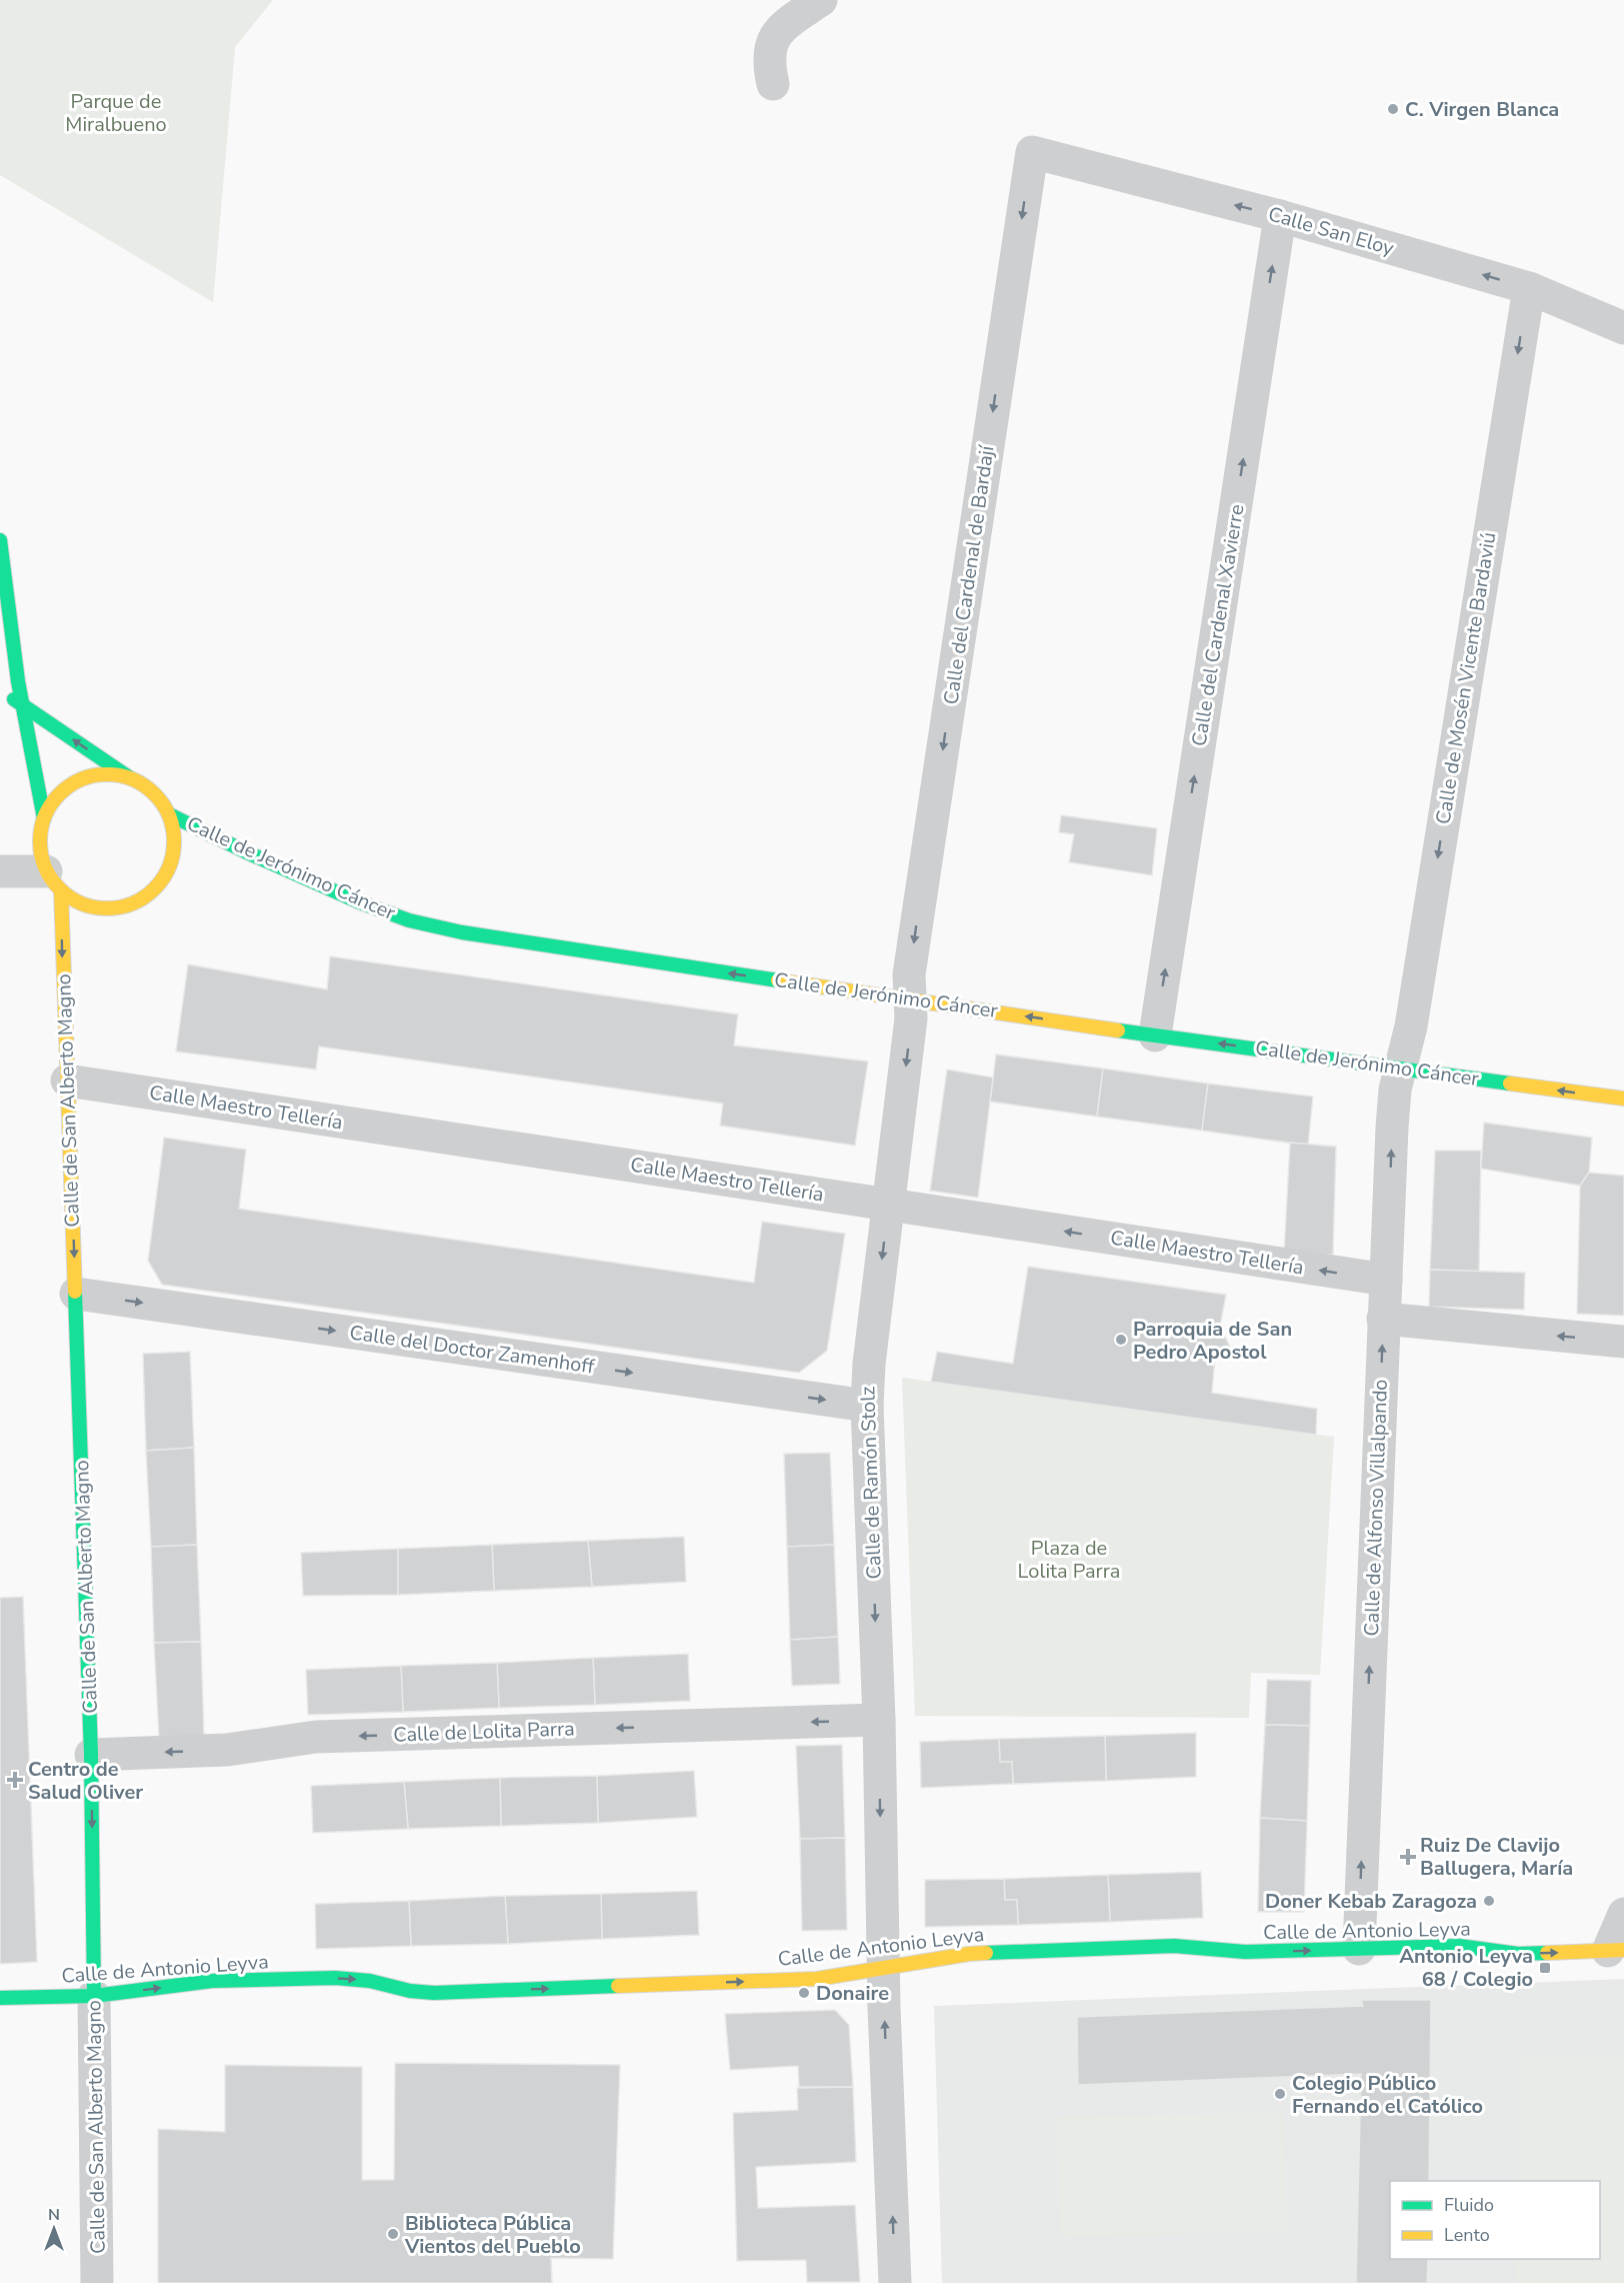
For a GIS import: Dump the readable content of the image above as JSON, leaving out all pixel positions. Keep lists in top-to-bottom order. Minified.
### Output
{"streets":{"street":["Calle San Eloy","Calle del Cardenal de Bardají","Calle del Cardenal Xavierre","Calle de Mosén Vicente Bardaviú","Calle de Jerónimo Cáncer","Calle de San Alberto Magno","Calle Maestro Tellería","Calle del Doctor Zamenhoff","Calle de Ramón Stolz","Calle de Alfonso Villalpando","Calle de Lolita Parra","Calle de Antonio Leyva"]},"crossings":[["Calle San Eloy","Calle del Cardenal de Bardají"],["Calle San Eloy","Calle del Cardenal Xavierre"],["Calle San Eloy","Calle de Mosén Vicente Bardaviú"],["Calle del Cardenal de Bardají","Calle de Jerónimo Cáncer"],["Calle del Cardenal de Bardají","Calle de Ramón Stolz"],["Calle del Cardenal Xavierre","Calle de Jerónimo Cáncer"],["Calle de Mosén Vicente Bardaviú","Calle de Jerónimo Cáncer"],["Calle de Mosén Vicente Bardaviú","Calle de Alfonso Villalpando"],["Calle de Jerónimo Cáncer","Calle de San Alberto Magno"],["Calle de Jerónimo Cáncer","Calle de Ramón Stolz"],["Calle de Jerónimo Cáncer","Calle de Alfonso Villalpando"],["Calle de San Alberto Magno","Calle Maestro Tellería"],["Calle de San Alberto Magno","Calle del Doctor Zamenhoff"],["Calle de San Alberto Magno","Calle de Lolita Parra"],["Calle de San Alberto Magno","Calle de Antonio Leyva"],["Calle Maestro Tellería","Calle de Ramón Stolz"],["Calle Maestro Tellería","Calle de Alfonso Villalpando"],["Calle del Doctor Zamenhoff","Calle de Ramón Stolz"],["Calle de Ramón Stolz","Calle de Lolita Parra"],["Calle de Ramón Stolz","Calle de Antonio Leyva"],["Calle de Alfonso Villalpando","Calle de Antonio Leyva"]],"one_way":["Calle San Eloy","Calle del Cardenal de Bardají","Calle del Cardenal Xavierre","Calle de Mosén Vicente Bardaviú","Calle de Jerónimo Cáncer","Calle de San Alberto Magno","Calle Maestro Tellería","Calle del Doctor Zamenhoff","Calle de Alfonso Villalpando","Calle de Lolita Parra","Calle de Antonio Leyva"],"parks":["Parque de Miralbueno","Plaza de Lolita Parra"],"places":{"other":["C. Virgen Blanca","Parroquia de San Pedro Apostol","Doner Kebab Zaragoza","Donaire","Colegio Público Fernando el Católico","Biblioteca Pública Vientos del Pueblo"],"health":["Centro de Salud Oliver","Ruiz De Clavijo Ballugera, María"],"transit":["Antonio Leyva 68 / Colegio"]},"legend":["Fluido","Lento"],"north":"top"}
